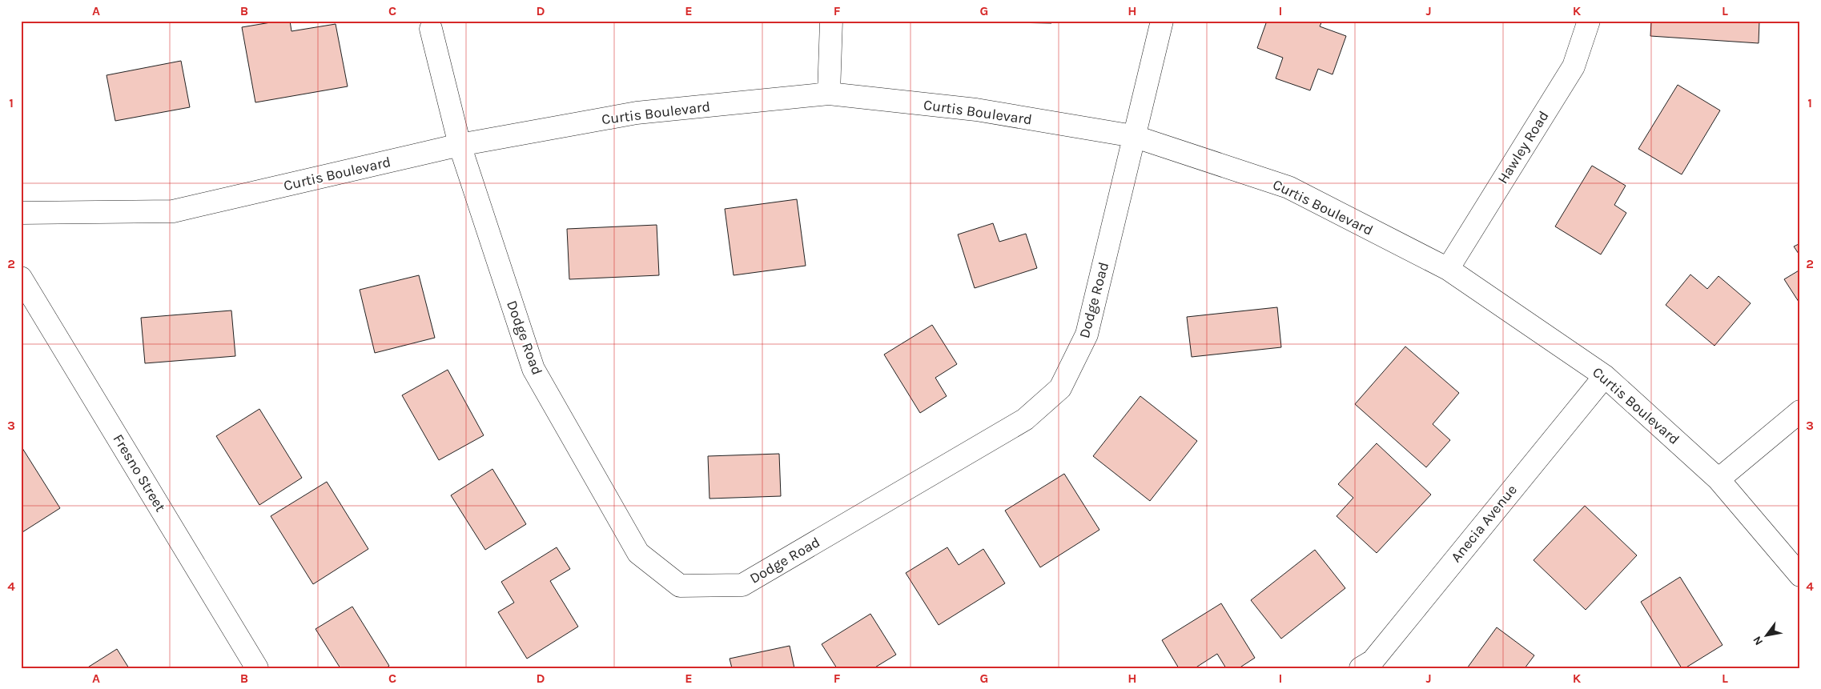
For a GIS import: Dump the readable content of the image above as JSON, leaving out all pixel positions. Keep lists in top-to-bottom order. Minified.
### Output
{"streets":{"street":["Curtis Boulevard","Hawley Road","Dodge Road","Fresno Street","Anecia Avenue"]},"crossings":[["Curtis Boulevard","Hawley Road"],["Curtis Boulevard","Dodge Road"],["Curtis Boulevard","Anecia Avenue"]],"north":"bottom left","grid":{"columns":["A","B","C","D","E","F","G","H","I","J","K","L"],"rows":["1","2","3","4"]}}
